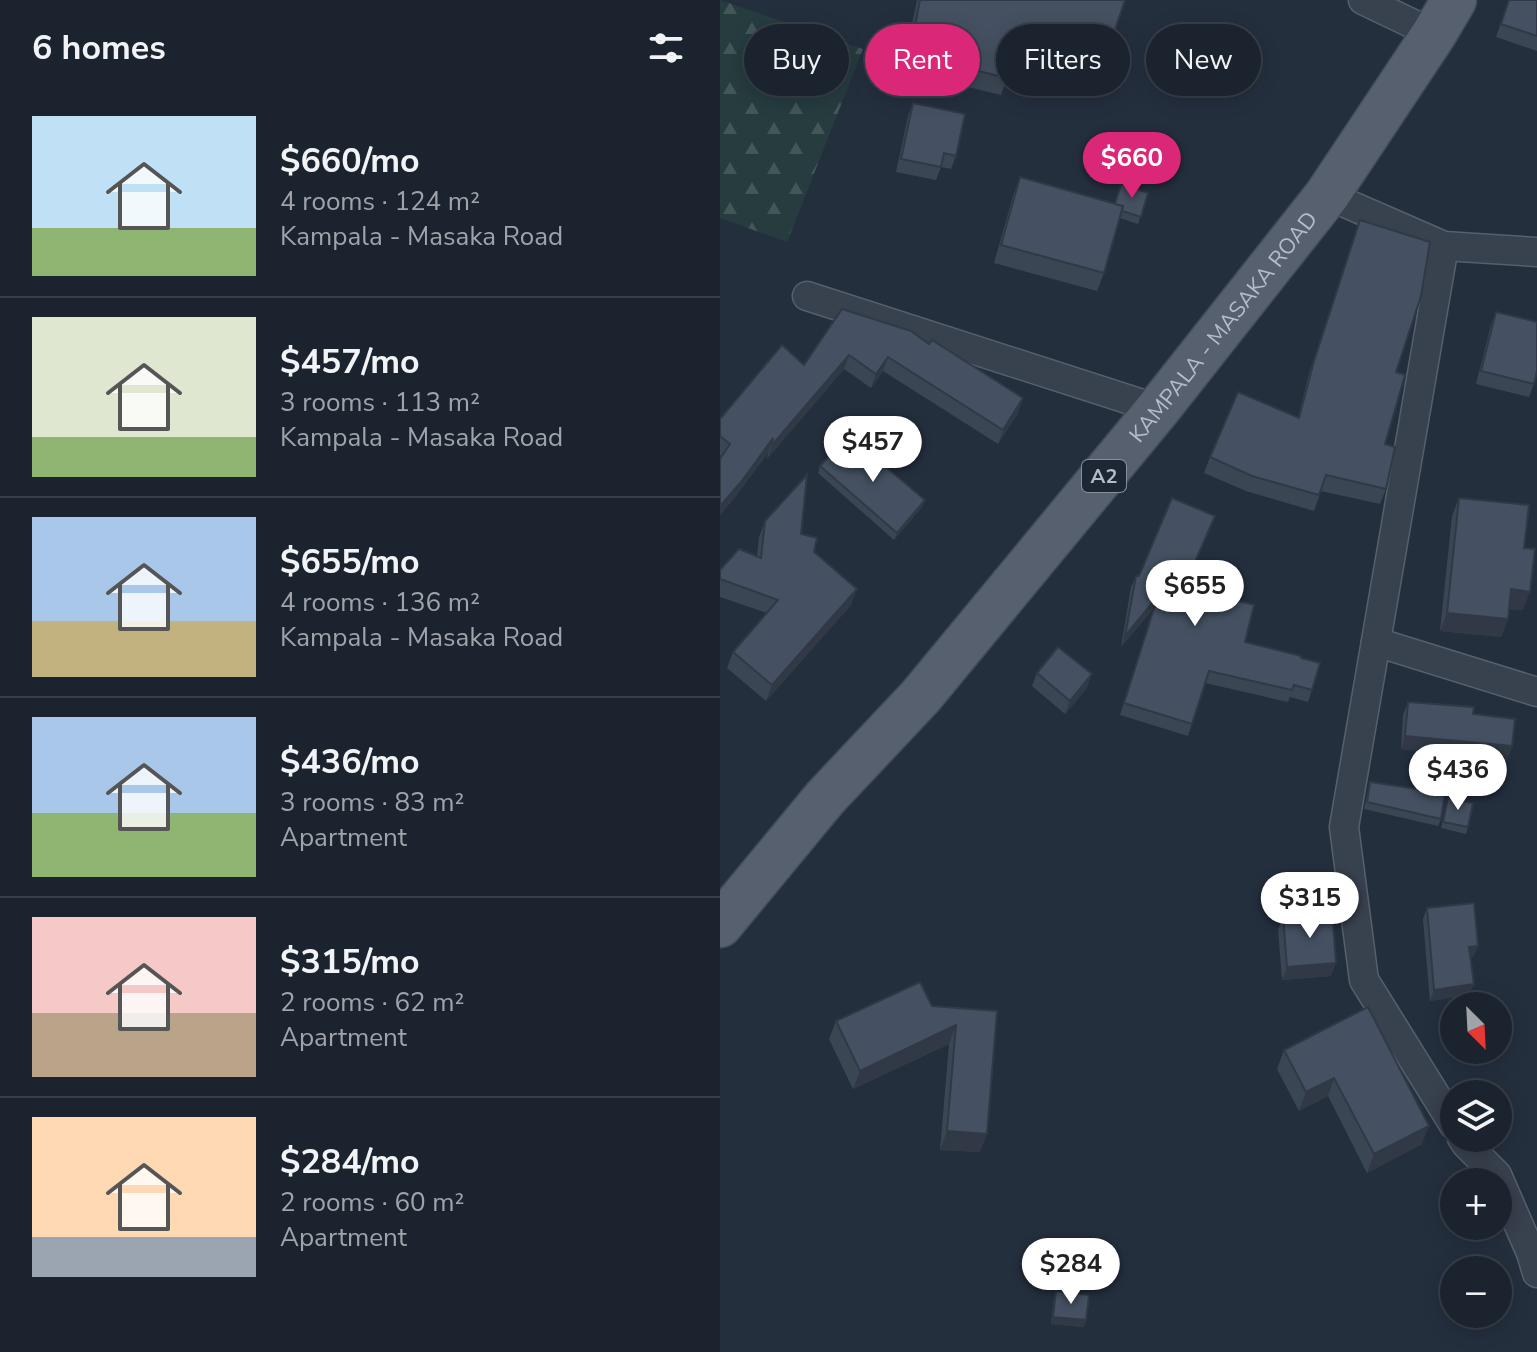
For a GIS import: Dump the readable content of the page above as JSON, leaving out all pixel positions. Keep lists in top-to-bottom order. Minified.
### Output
{"streets":{"main road":["KAMPALA - MASAKA ROAD","A2"]},"north":"bottom right","page":{"heading":"6 homes","chip":["Buy","Rent","Filters","New"],"list":[{"name":"$660/mo","note":"4 rooms · 124 m² · Kampala - Masaka Road"},{"name":"$457/mo","note":"3 rooms · 113 m² · Kampala - Masaka Road"},{"name":"$655/mo","note":"4 rooms · 136 m² · Kampala - Masaka Road"},{"name":"$436/mo","note":"3 rooms · 83 m² · Apartment"},{"name":"$315/mo","note":"2 rooms · 62 m² · Apartment"},{"name":"$284/mo","note":"2 rooms · 60 m² · Apartment"}],"price":["$660","$457","$655","$436","$315","$284"],"map_buttons":["+","−"]}}
